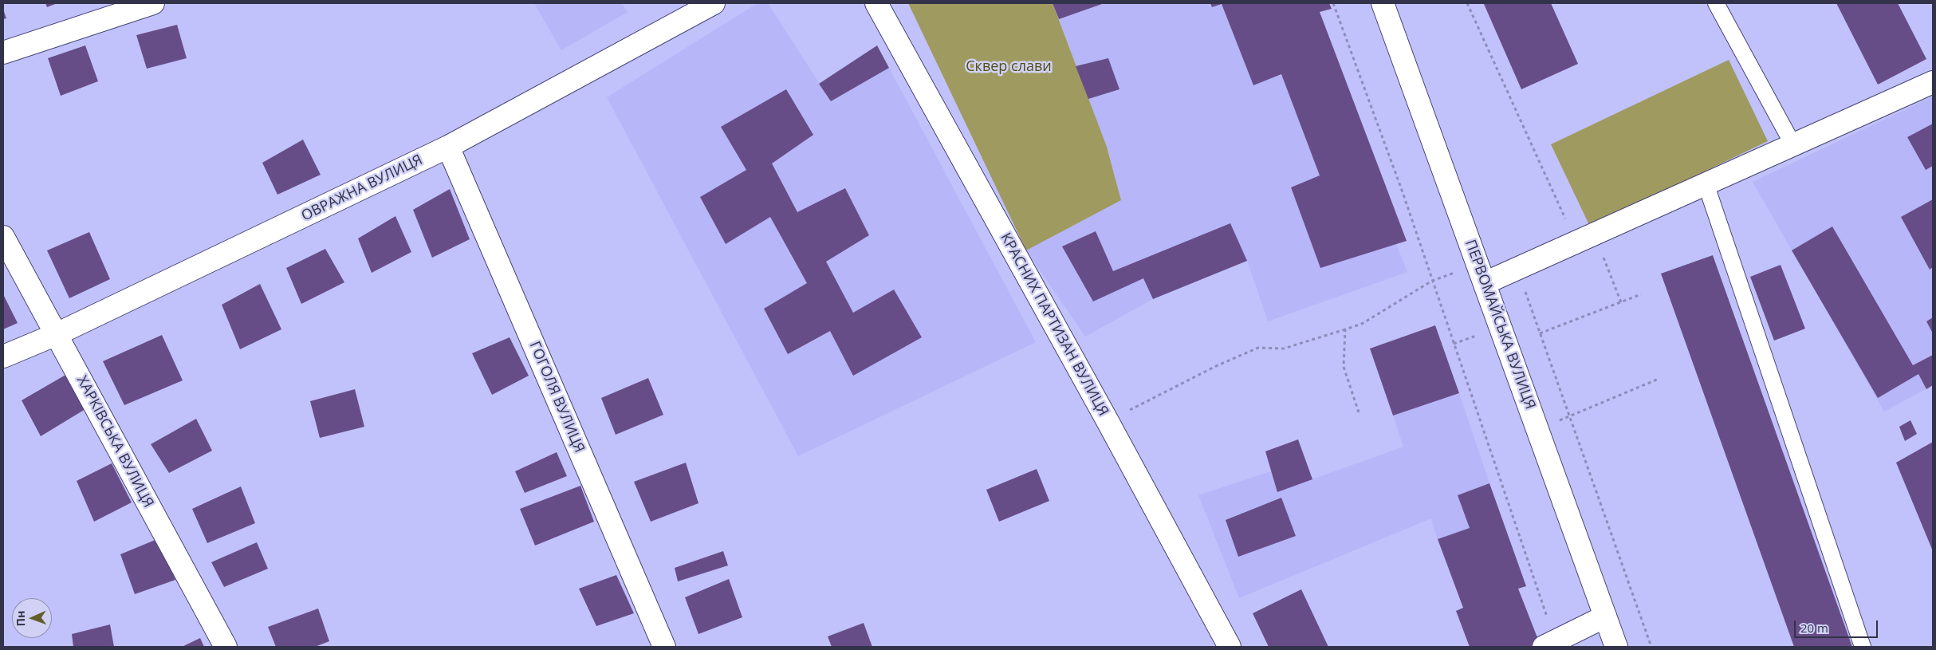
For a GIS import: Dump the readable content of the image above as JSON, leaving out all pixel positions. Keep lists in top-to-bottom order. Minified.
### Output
{"streets":{"street":["ОВРАЖНА ВУЛИЦЯ","КРАСНИХ ПАРТИЗАН ВУЛИЦЯ","ПЕРВОМАЙСЬКА ВУЛИЦЯ","ГОГОЛЯ ВУЛИЦЯ","ХАРКІВСЬКА ВУЛИЦЯ"]},"crossings":[["ОВРАЖНА ВУЛИЦЯ","ГОГОЛЯ ВУЛИЦЯ"],["ОВРАЖНА ВУЛИЦЯ","ХАРКІВСЬКА ВУЛИЦЯ"]],"parks":["Сквер слави"],"scale_bar":"20 m","north":"left"}
